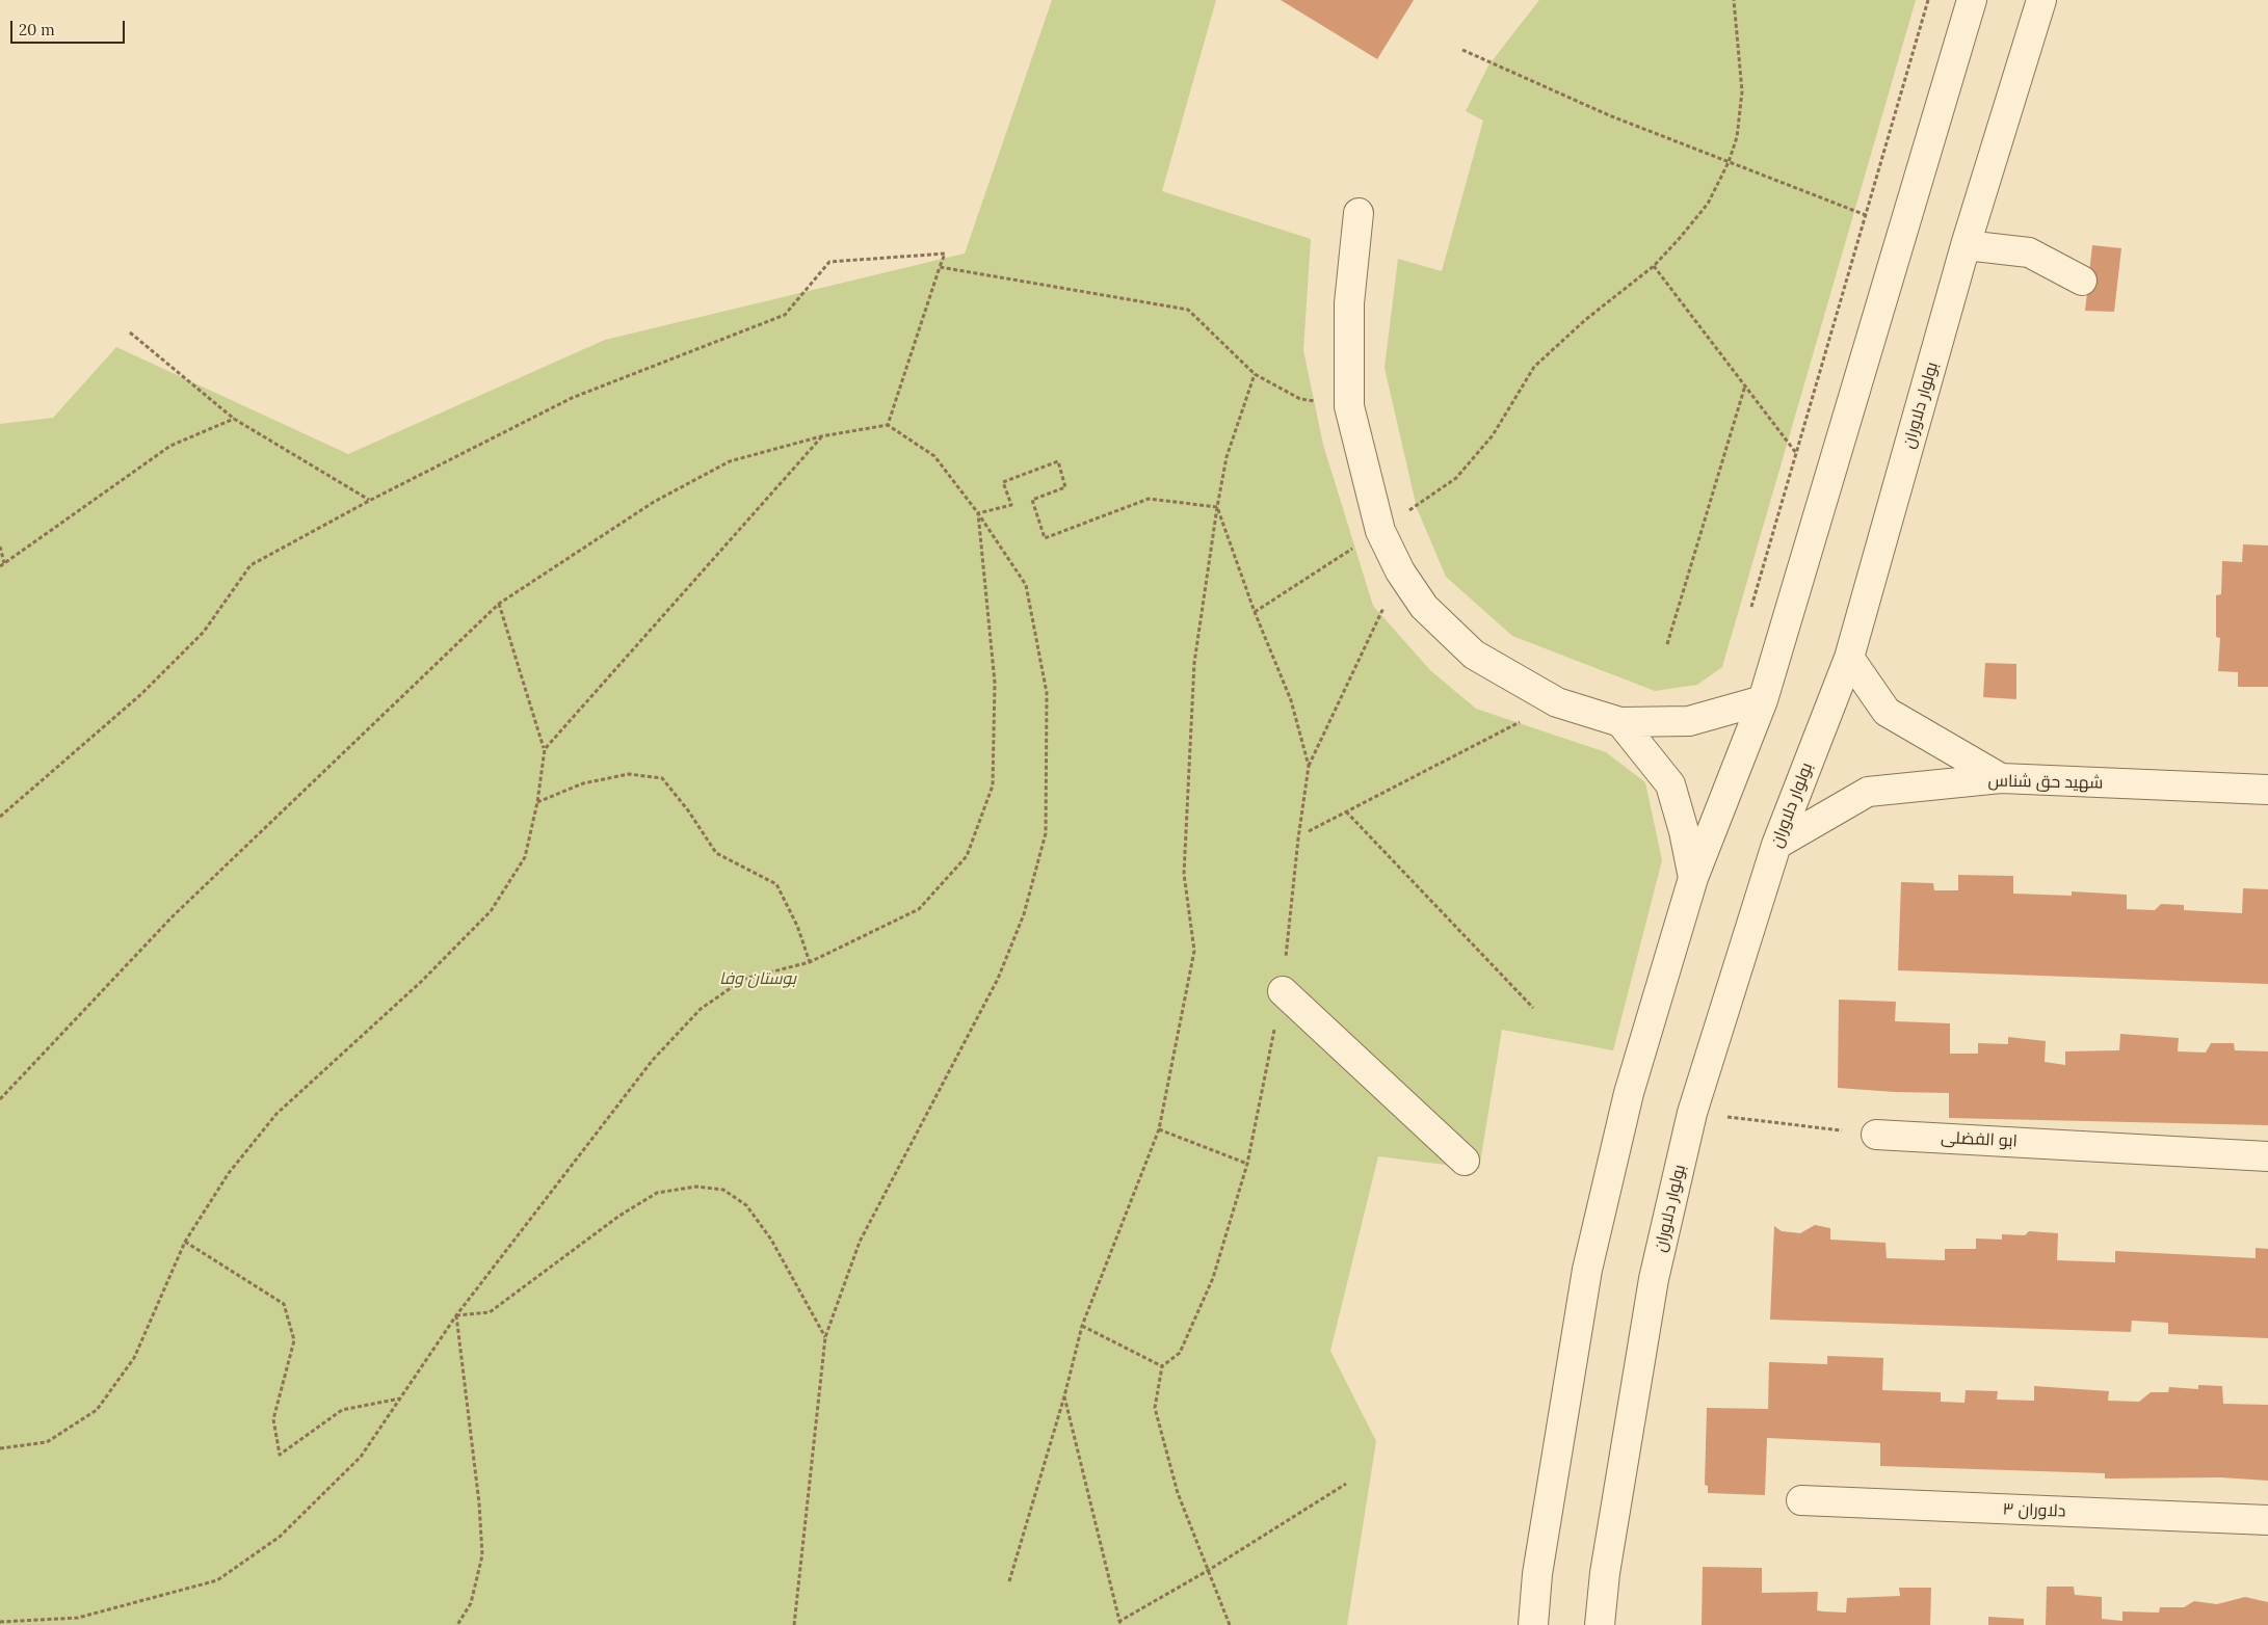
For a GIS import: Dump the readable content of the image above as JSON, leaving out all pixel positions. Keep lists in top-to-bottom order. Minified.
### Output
{"streets":{"street":["بولوار دلاوران","شهید حق شناس","ابو الفضلی","دلاوران ۳"]},"crossings":[["بولوار دلاوران","شهید حق شناس"]],"parks":["بوستان وفا"],"scale_bar":"20 m"}
